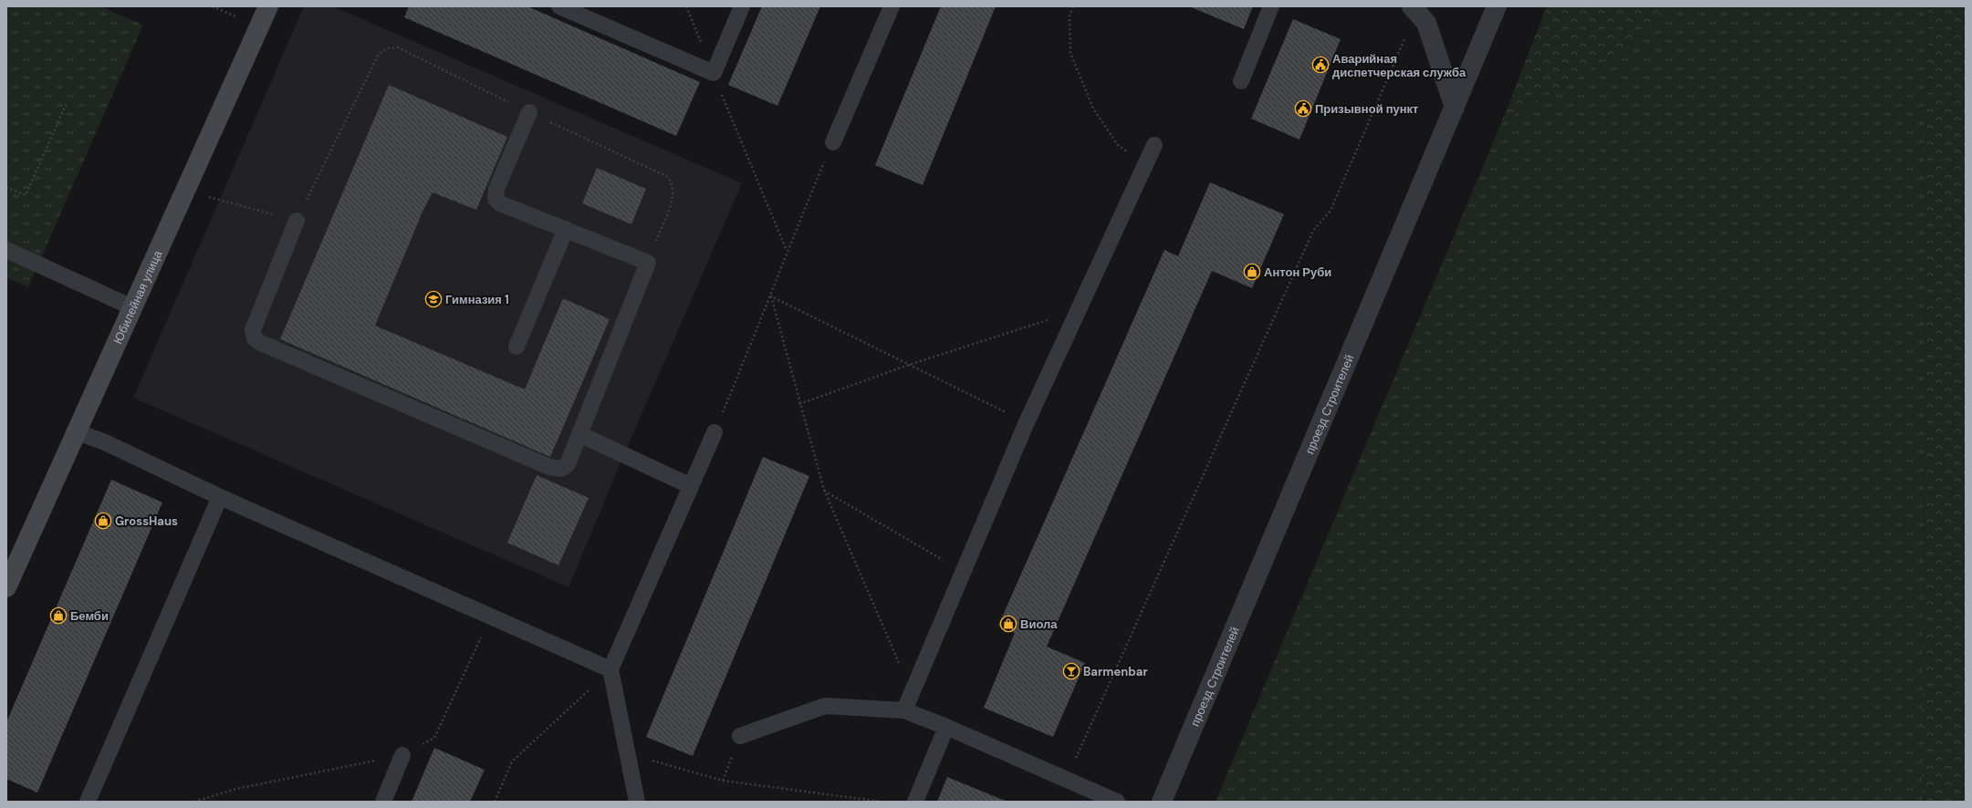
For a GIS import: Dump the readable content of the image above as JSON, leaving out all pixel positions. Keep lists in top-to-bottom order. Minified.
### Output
{"streets":{"street":["Юбилейная улица","проезд Строителей"]},"places":{"public building":["Аварийная диспетчерская служба","Призывной пункт"],"shop":["Антон Руби","GrossHaus","Бемби","Виола"],"school or university":["Гимназия 1"],"bar":["Barmenbar"]}}
